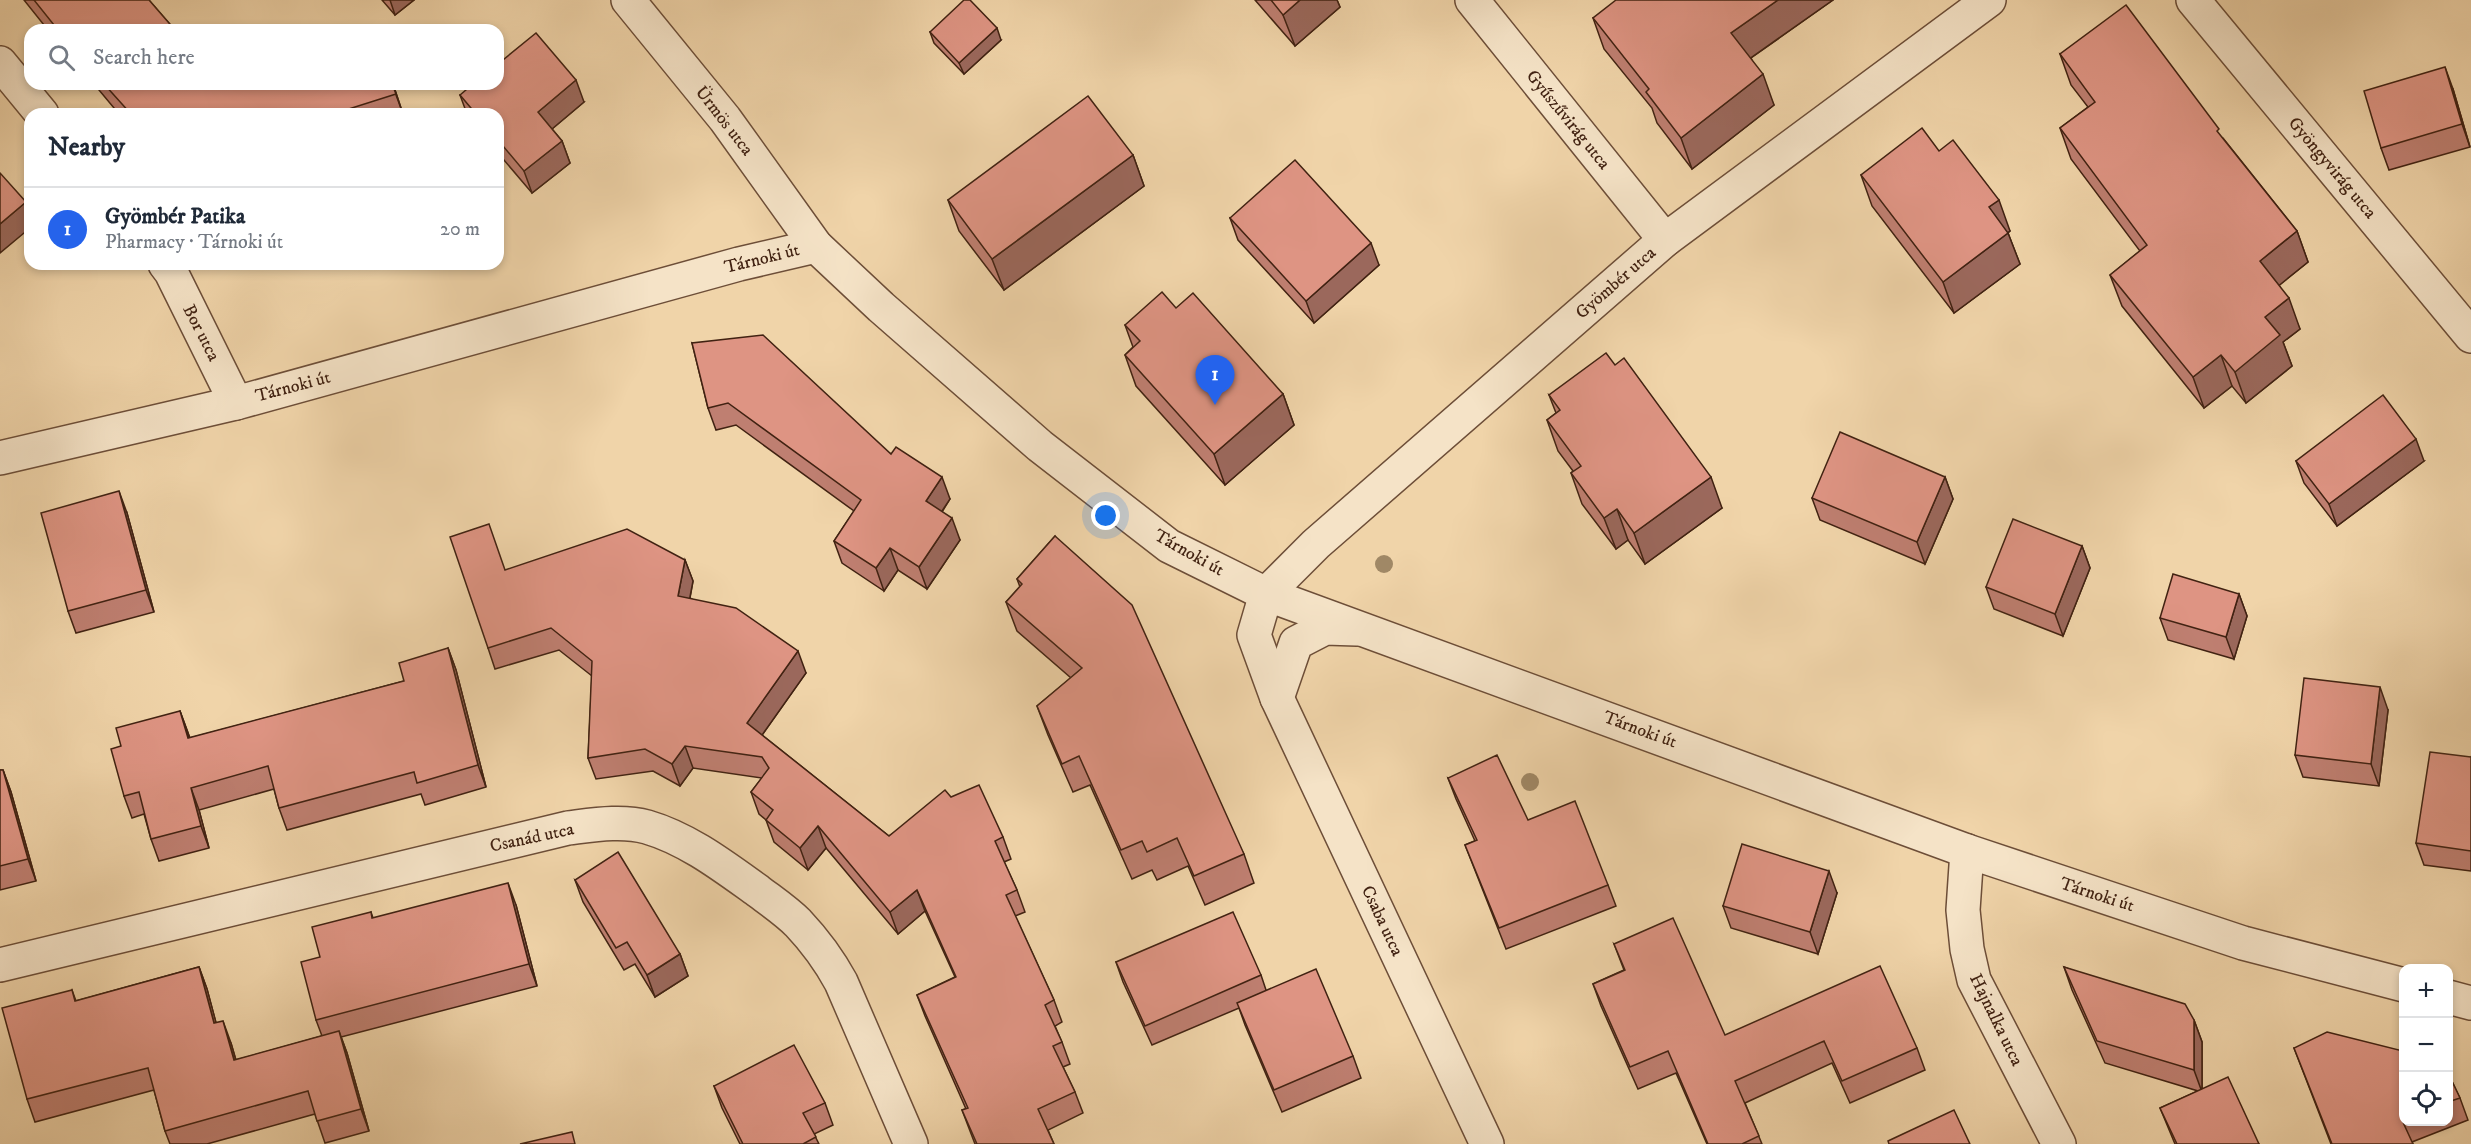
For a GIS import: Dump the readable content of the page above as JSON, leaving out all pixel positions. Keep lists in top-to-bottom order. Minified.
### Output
{"streets":{"street":["Gyűszűvirág utca","Ürmös utca","Gyöngyvirág utca","Tárnoki út","Gyömbér utca","Bor utca","Csanád utca","Csaba utca","Hajnalka utca"]},"crossings":[["Gyűszűvirág utca","Gyömbér utca"],["Ürmös utca","Tárnoki út"],["Tárnoki út","Gyömbér utca"],["Tárnoki út","Bor utca"],["Tárnoki út","Csaba utca"],["Tárnoki út","Hajnalka utca"],["Gyömbér utca","Csaba utca"]],"page":{"search":"Search here","heading":"Nearby","list":[{"mark":"1","name":"Gyömbér Patika","note":"Pharmacy · Tárnoki út","value":"20 m"}],"pins":"1","map_buttons":["+","−"]}}
